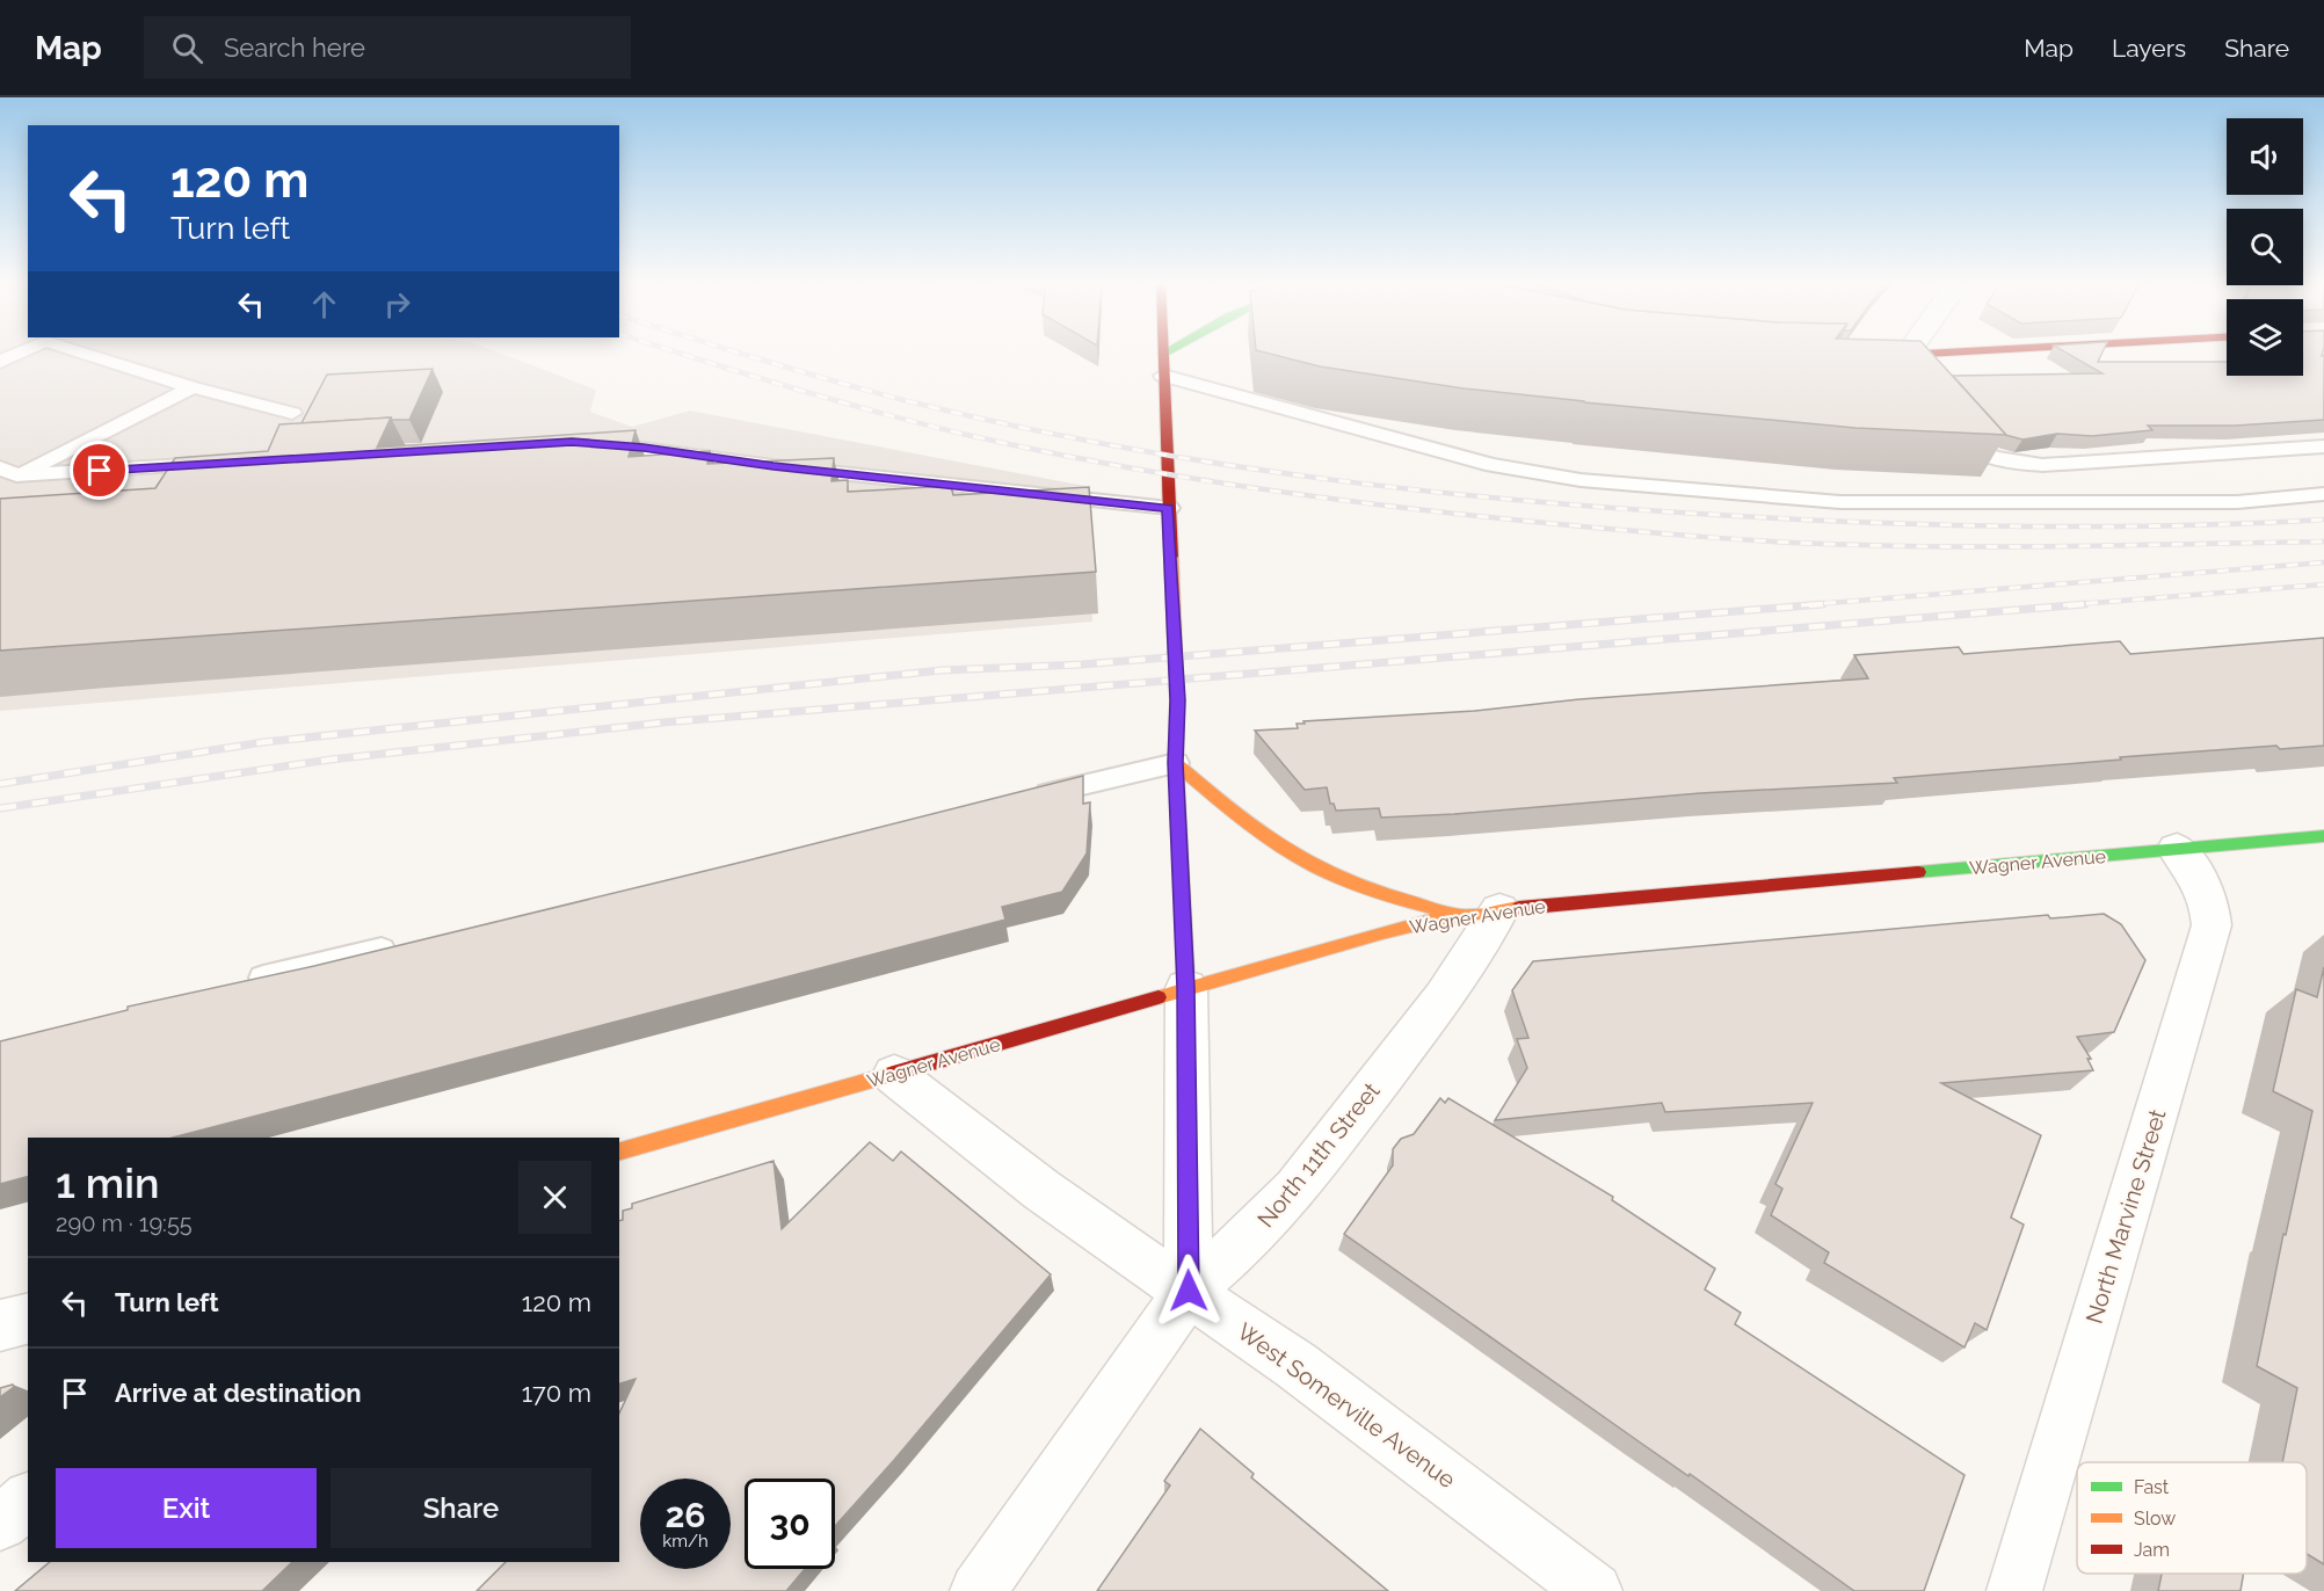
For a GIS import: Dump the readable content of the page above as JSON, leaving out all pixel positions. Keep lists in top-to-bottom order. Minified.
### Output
{"streets":{"street":["Wagner Avenue","North 11th Street","North Marvine Street","West Somerville Avenue"]},"crossings":[["Wagner Avenue","North 11th Street"],["Wagner Avenue","North Marvine Street"],["Wagner Avenue","West Somerville Avenue"],["North 11th Street","West Somerville Avenue"]],"legend":["Fast","Slow","Jam"],"page":{"header":"Map","search":"Search here","nav":["Map","Layers","Share"],"turn":["120 m","Turn left"],"heading":["1 min","290 m · 19:55"],"list":[{"name":"Turn left","value":"120 m"},{"name":"Arrive at destination","value":"170 m"}],"buttons":["Exit","Share"],"speed":"26 km/h","limit":"30"}}
